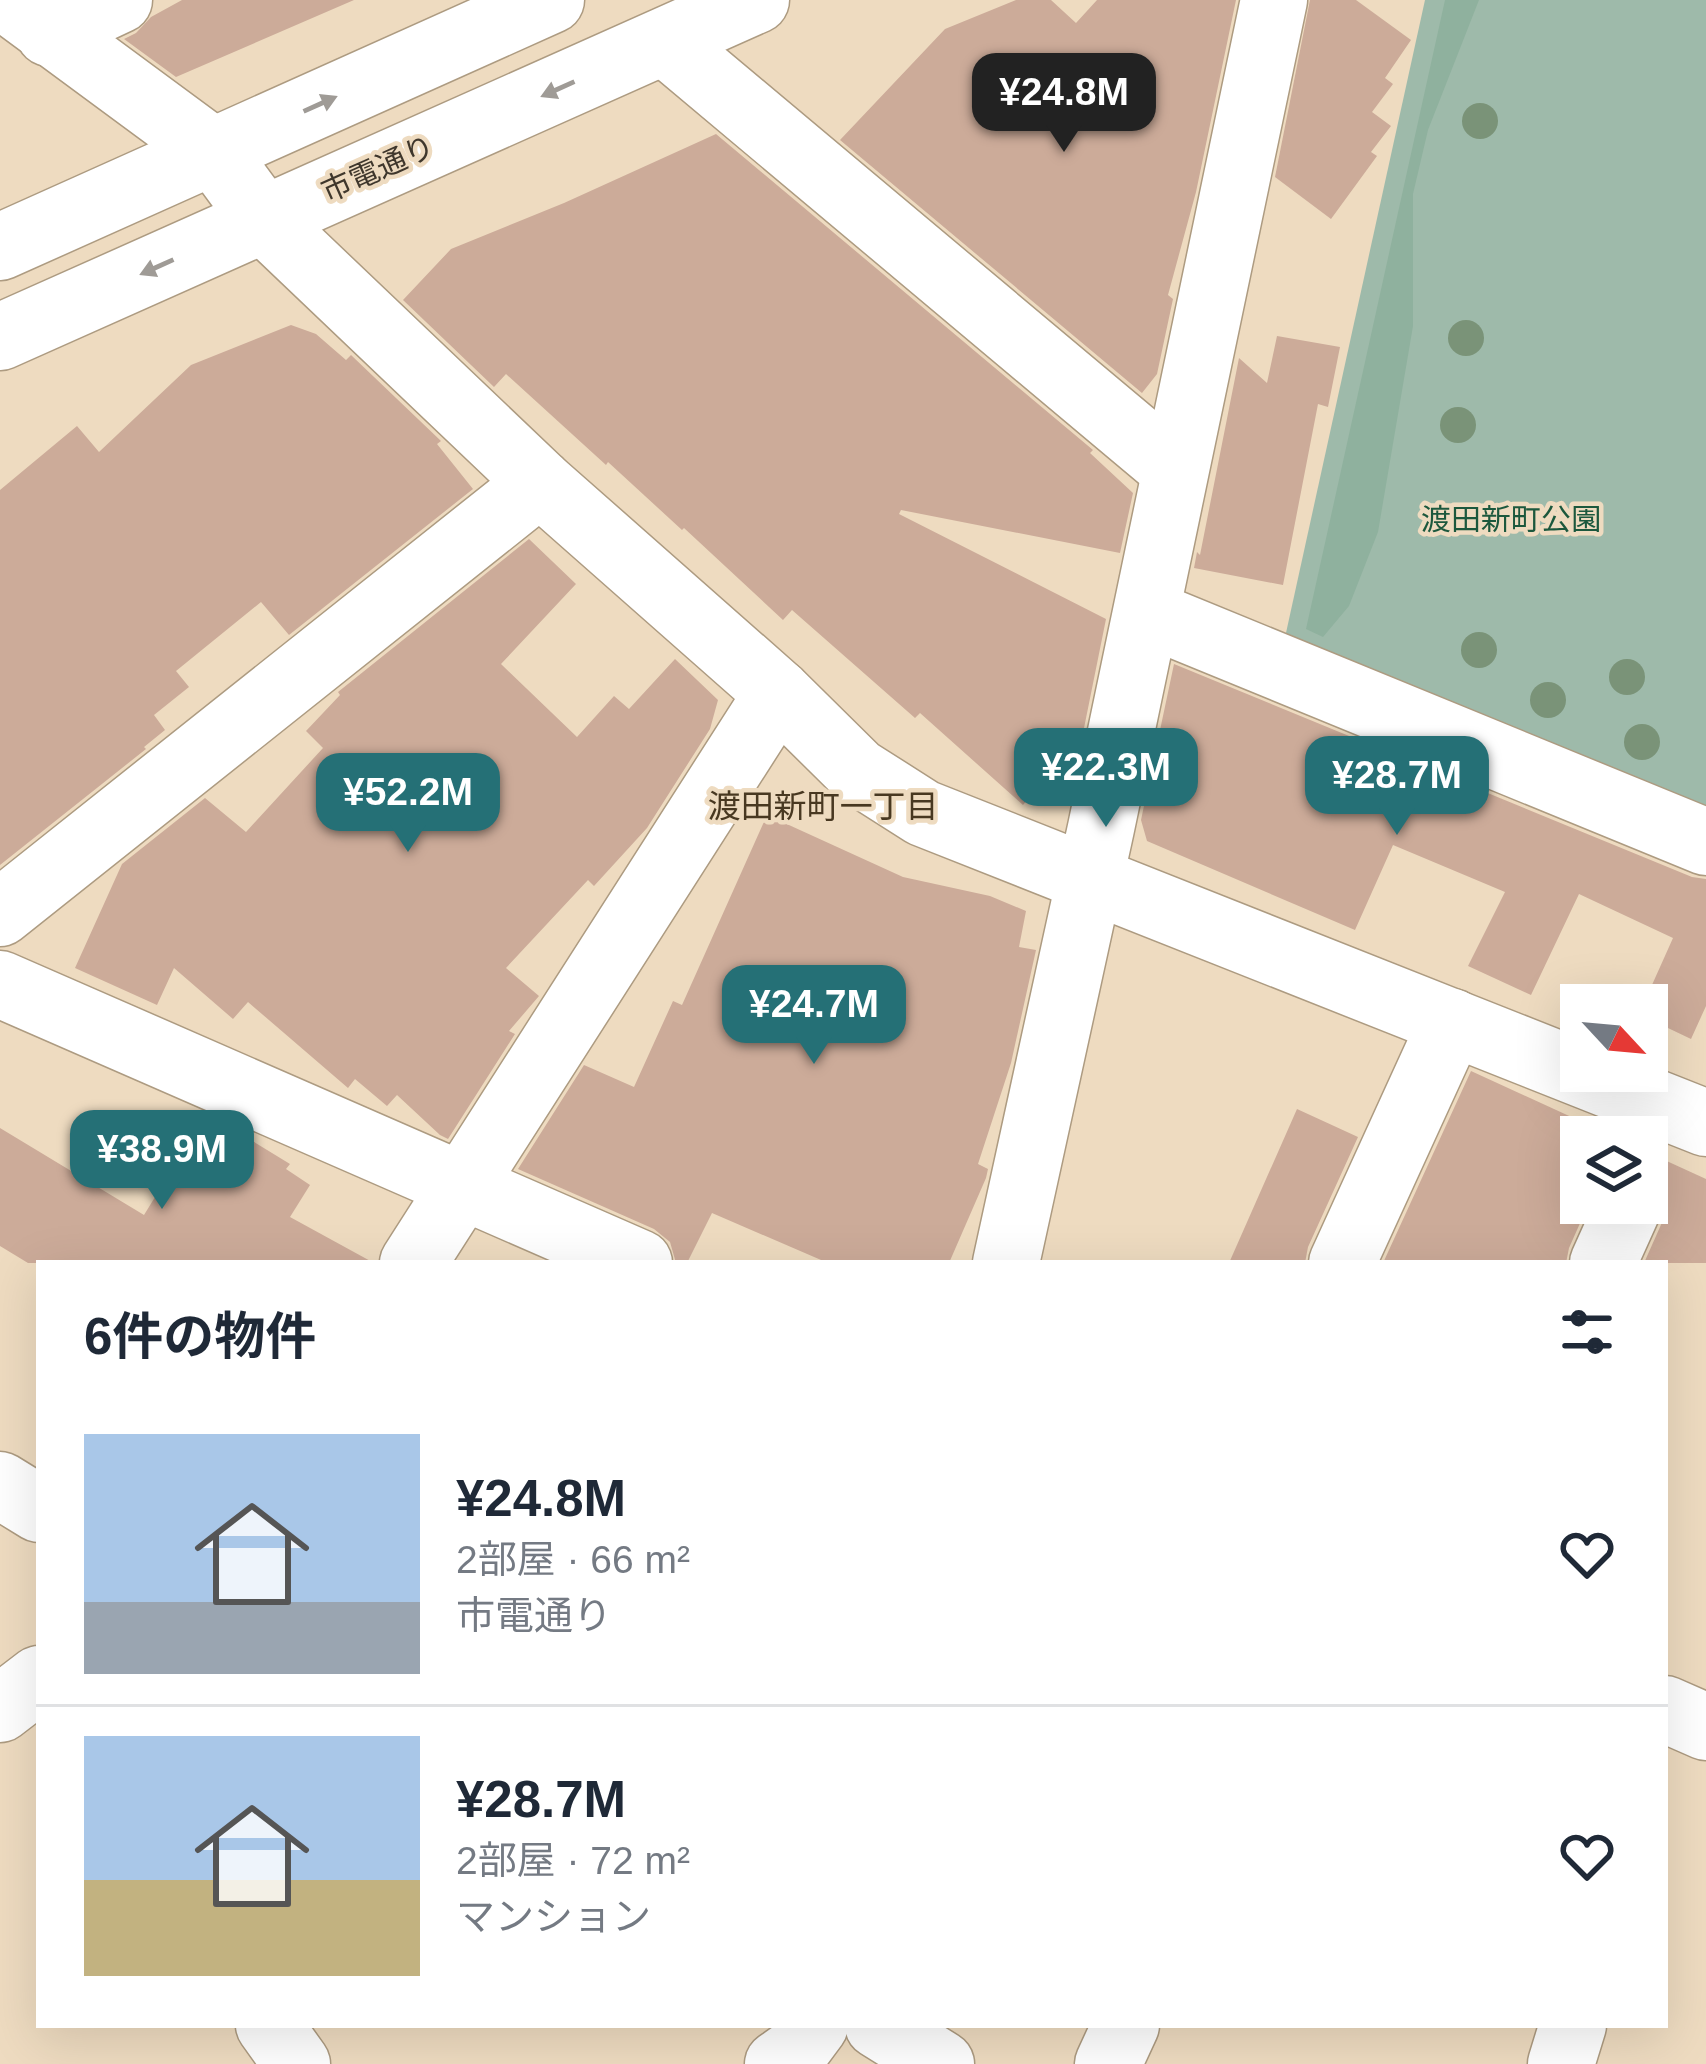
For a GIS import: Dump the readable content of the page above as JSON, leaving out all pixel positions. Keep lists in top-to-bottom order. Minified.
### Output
{"streets":{"street":["市電通り"]},"districts":["渡田新町一丁目"],"parks":["渡田新町公園"],"north":"bottom right","page":{"price":["¥24.8M","¥22.3M","¥28.7M","¥52.2M","¥24.7M","¥38.9M"],"heading":"6件の物件","list":[{"name":"¥24.8M","note":"2部屋 · 66 m² · 市電通り"},{"name":"¥28.7M","note":"2部屋 · 72 m² · マンション"}]}}
